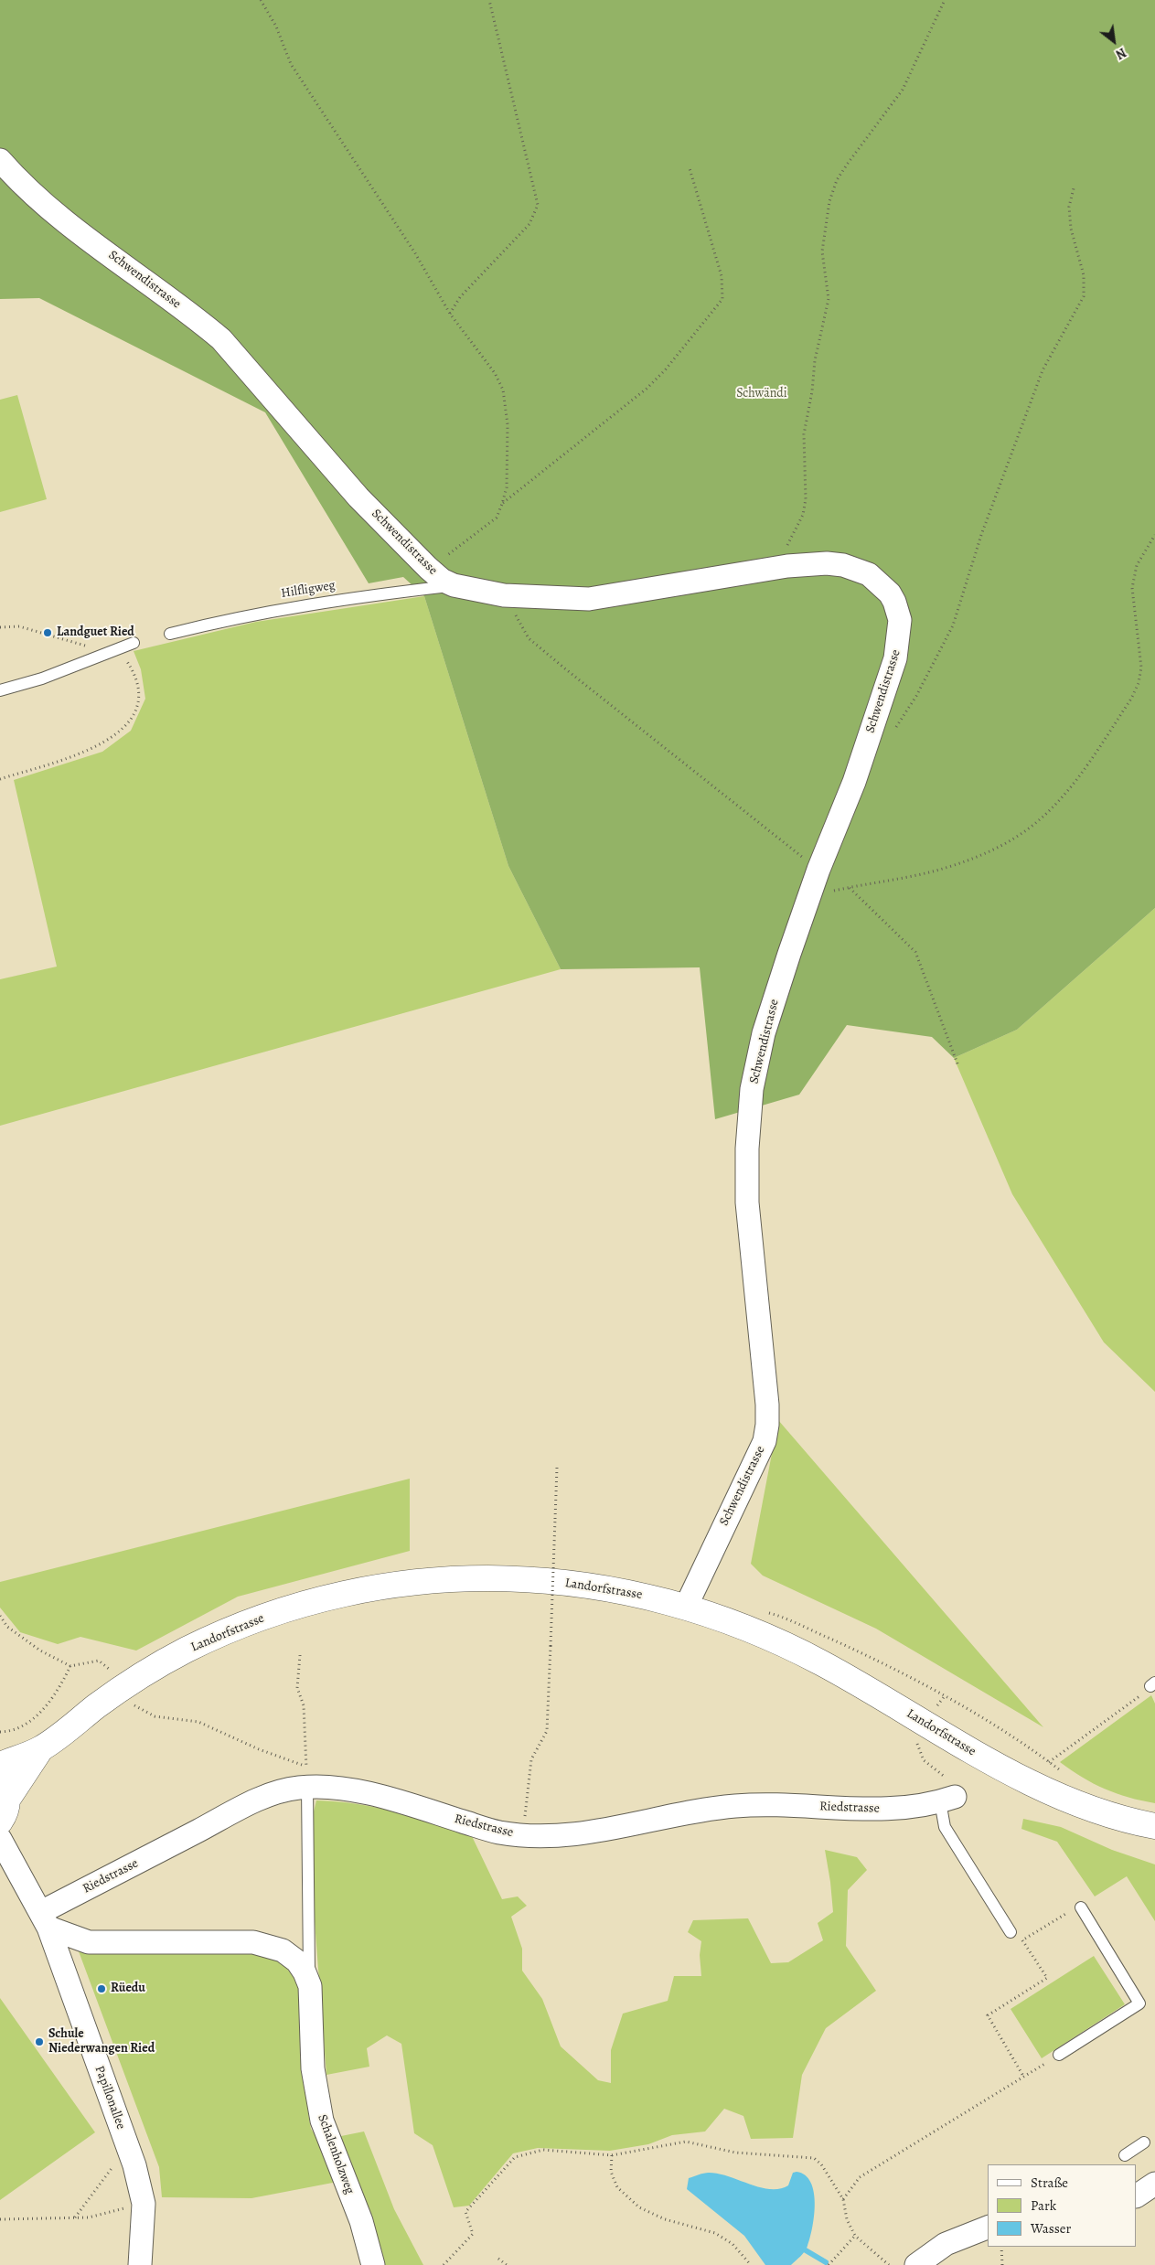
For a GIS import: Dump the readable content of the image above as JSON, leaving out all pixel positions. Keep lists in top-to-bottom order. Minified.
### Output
{"streets":{"street":["Schwendistrasse","Landorfstrasse","Riedstrasse","Papillonallee","Schalenholzweg"],"lane":["Hilfligweg"]},"crossings":[["Schwendistrasse","Hilfligweg"],["Schwendistrasse","Landorfstrasse"],["Riedstrasse","Papillonallee"],["Riedstrasse","Schalenholzweg"],["Papillonallee","Schalenholzweg"]],"parks":["Schwändi"],"places":["Landguet Ried","Rüedu","Schule Niederwangen Ried"],"legend":["Straße","Park","Wasser"],"north":"bottom right"}
